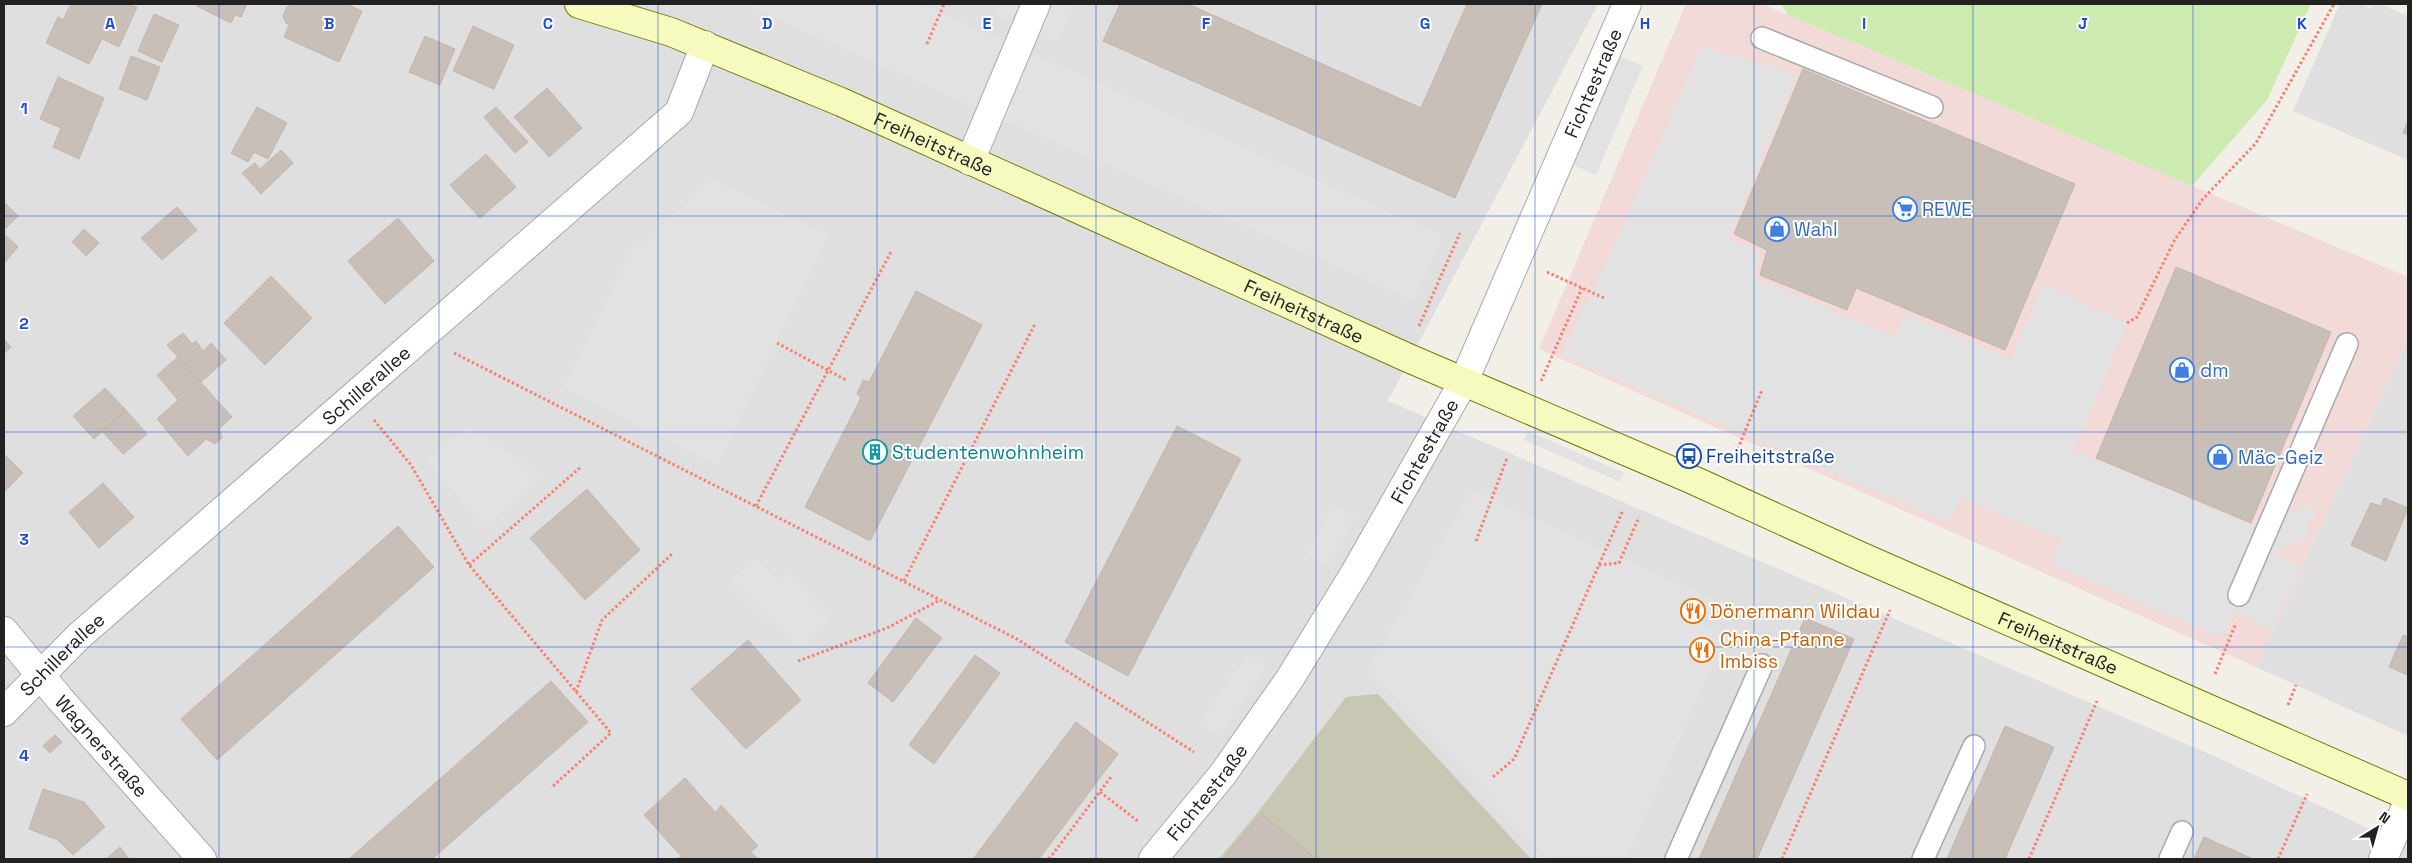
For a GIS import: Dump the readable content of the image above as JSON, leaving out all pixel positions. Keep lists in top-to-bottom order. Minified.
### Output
{"streets":{"street":["Fichtestraße","Freiheitstraße","Schillerallee","Wagnerstraße"]},"crossings":[["Fichtestraße","Freiheitstraße"],["Freiheitstraße","Schillerallee"],["Schillerallee","Wagnerstraße"]],"places":{"supermarket":["REWE"],"shop":["Wahl","dm","Mäc-Geiz"],"building":["Studentenwohnheim"],"bus stop":["Freiheitstraße"],"restaurant":["Dönermann Wildau","China-Pfanne Imbiss"]},"north":"top right","grid":{"columns":["A","B","C","D","E","F","G","H","I","J","K"],"rows":["1","2","3","4"]}}
